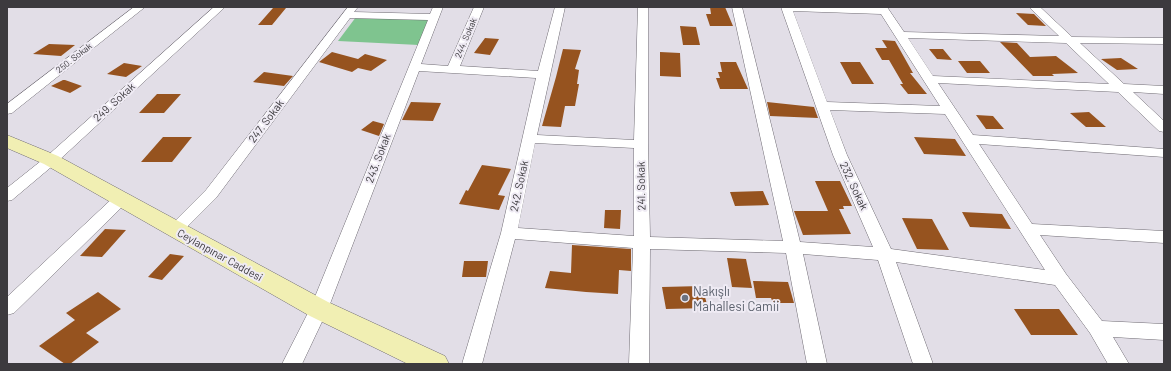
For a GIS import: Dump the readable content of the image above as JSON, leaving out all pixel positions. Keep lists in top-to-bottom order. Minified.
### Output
{"streets":{"main road":["Ceylanpınar Caddesi"],"street":["244. Sokak","250. Sokak","249. Sokak","247. Sokak","243. Sokak","242. Sokak","241. Sokak","232. Sokak"]},"crossings":[["249. Sokak","Ceylanpınar Caddesi"],["247. Sokak","Ceylanpınar Caddesi"],["243. Sokak","Ceylanpınar Caddesi"]],"places":["Nakışlı Mahallesi Camii"]}
